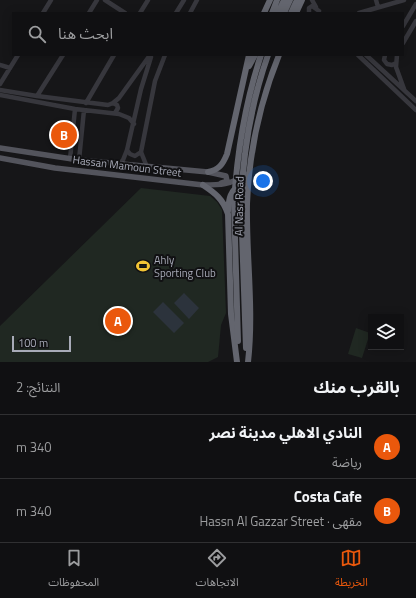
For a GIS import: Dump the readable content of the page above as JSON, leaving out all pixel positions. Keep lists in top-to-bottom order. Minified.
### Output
{"streets":{"highway":["Al Nasr Road"],"main road":["Hassan Mamoun Street"]},"crossings":[["Hassan Mamoun Street","Al Nasr Road"]],"places":{"sports":["Ahly Sporting Club"]},"scale_bar":"100 m","page":{"search":"ابحث هنا","pins":["B","A"],"scale":"100 m","heading":["بالقرب منك","النتائج: 2"],"list":[{"mark":"A","name":"النادي الاهلي مدينة نصر","note":"رياضة","value":"340 m"},{"mark":"B","name":"Costa Cafe","note":"مقهى · Hassn Al Gazzar Street","value":"340 m"}],"nav":["الخريطة","الاتجاهات","المحفوظات"]}}
